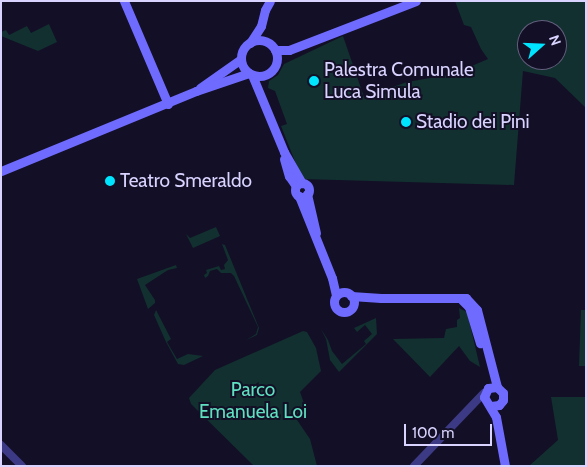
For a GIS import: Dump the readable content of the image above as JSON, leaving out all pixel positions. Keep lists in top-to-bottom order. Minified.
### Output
{"parks":["Parco Emanuela Loi"],"places":["Palestra Comunale Luca Simula","Stadio dei Pini","Teatro Smeraldo"],"scale_bar":"100 m","north":"right"}
